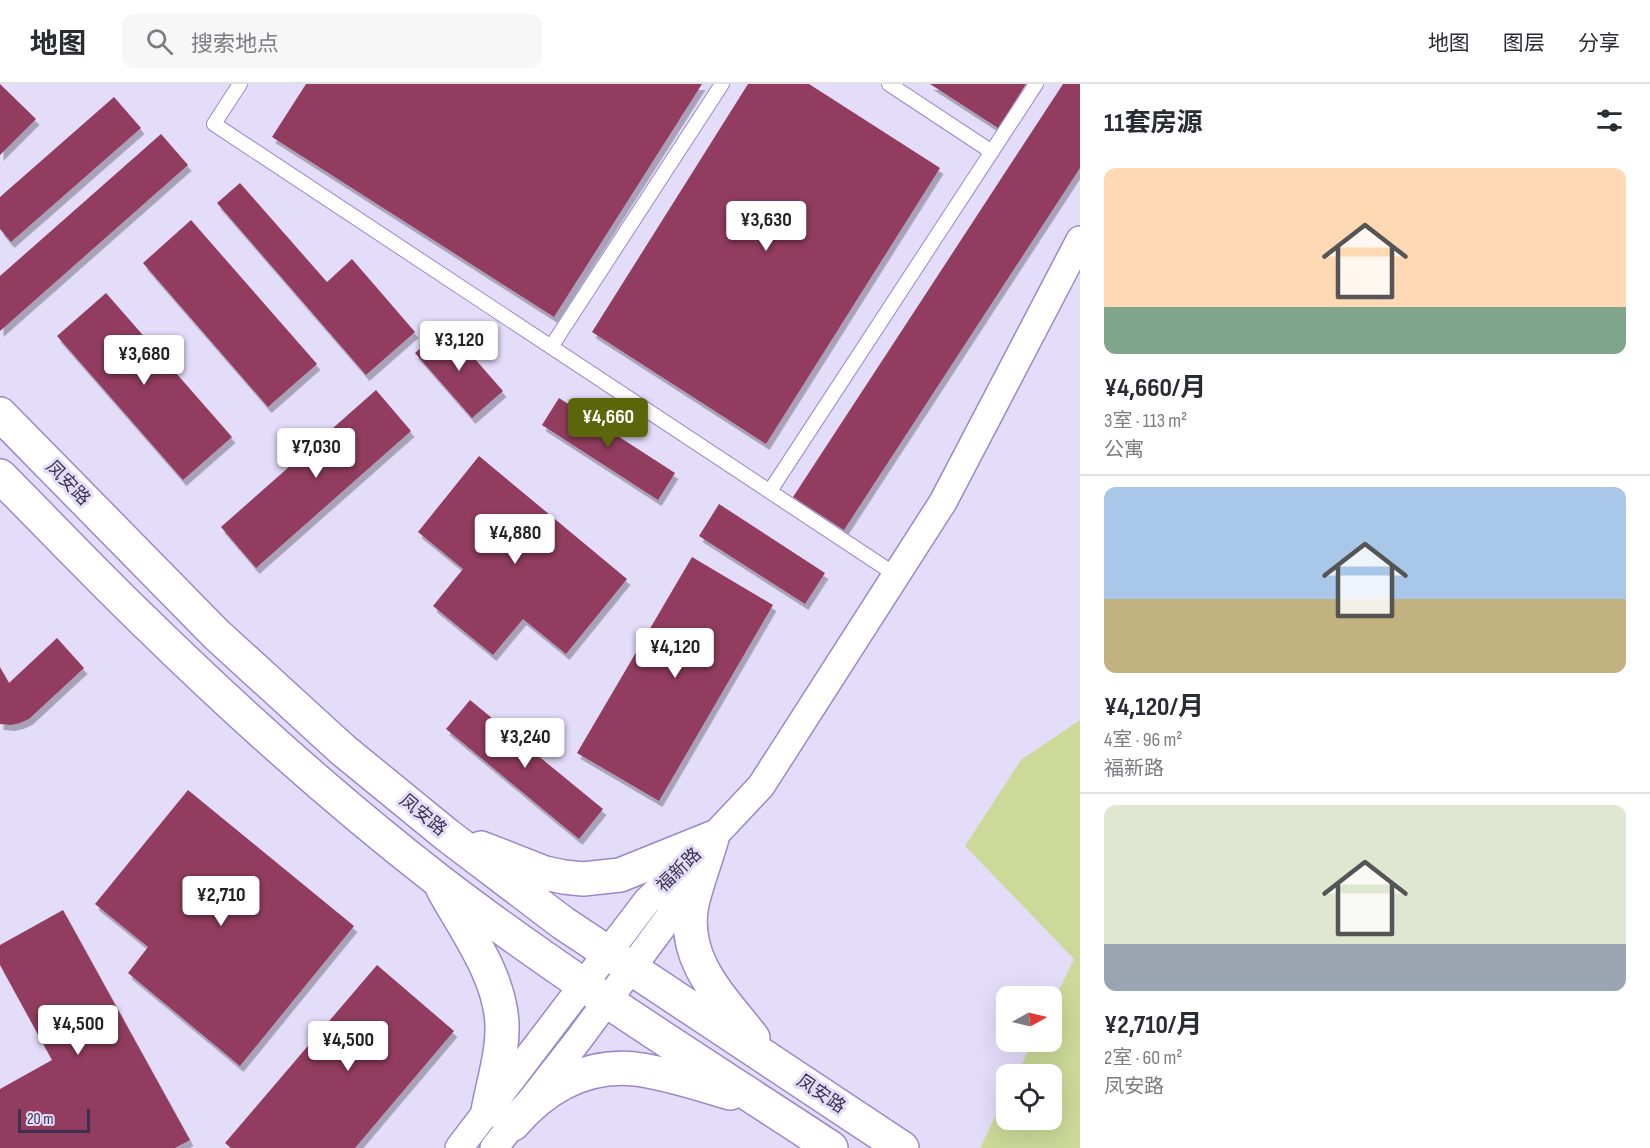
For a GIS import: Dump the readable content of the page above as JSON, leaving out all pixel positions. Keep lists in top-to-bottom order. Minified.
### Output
{"streets":{"street":["凤安路","福新路"]},"crossings":[["凤安路","福新路"]],"scale_bar":"20 m","north":"right","page":{"header":"地图","search":"搜索地点","nav":["地图","图层","分享"],"heading":"11套房源","list":[{"name":"¥4,660/月","note":"3室 · 113 m² · 公寓"},{"name":"¥4,120/月","note":"4室 · 96 m² · 福新路"},{"name":"¥2,710/月","note":"2室 · 60 m² · 凤安路"}],"price":["¥3,630","¥3,120","¥3,680","¥4,660","¥7,030","¥4,880","¥4,120","¥3,240","¥2,710","¥4,500","¥4,500"],"scale":"20 m"}}
